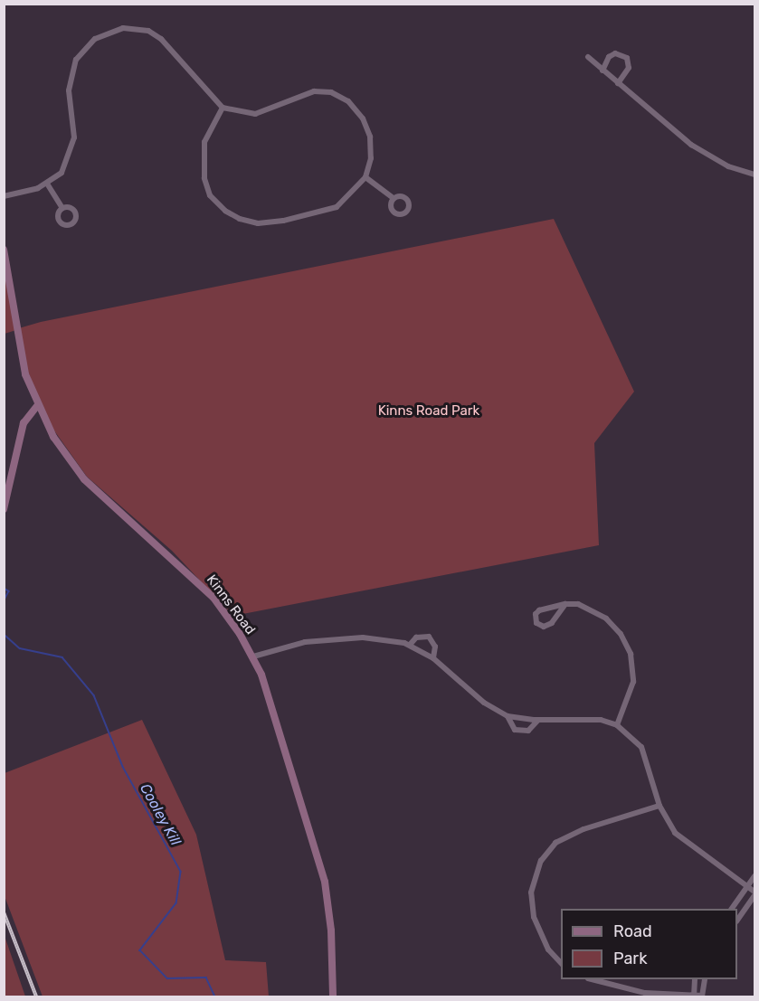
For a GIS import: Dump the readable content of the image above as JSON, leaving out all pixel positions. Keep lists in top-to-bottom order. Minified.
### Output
{"streets":{"street":["Kinns Road"]},"water":["Cooley Kill"],"parks":["Kinns Road Park"],"legend":["Road","Park"]}
